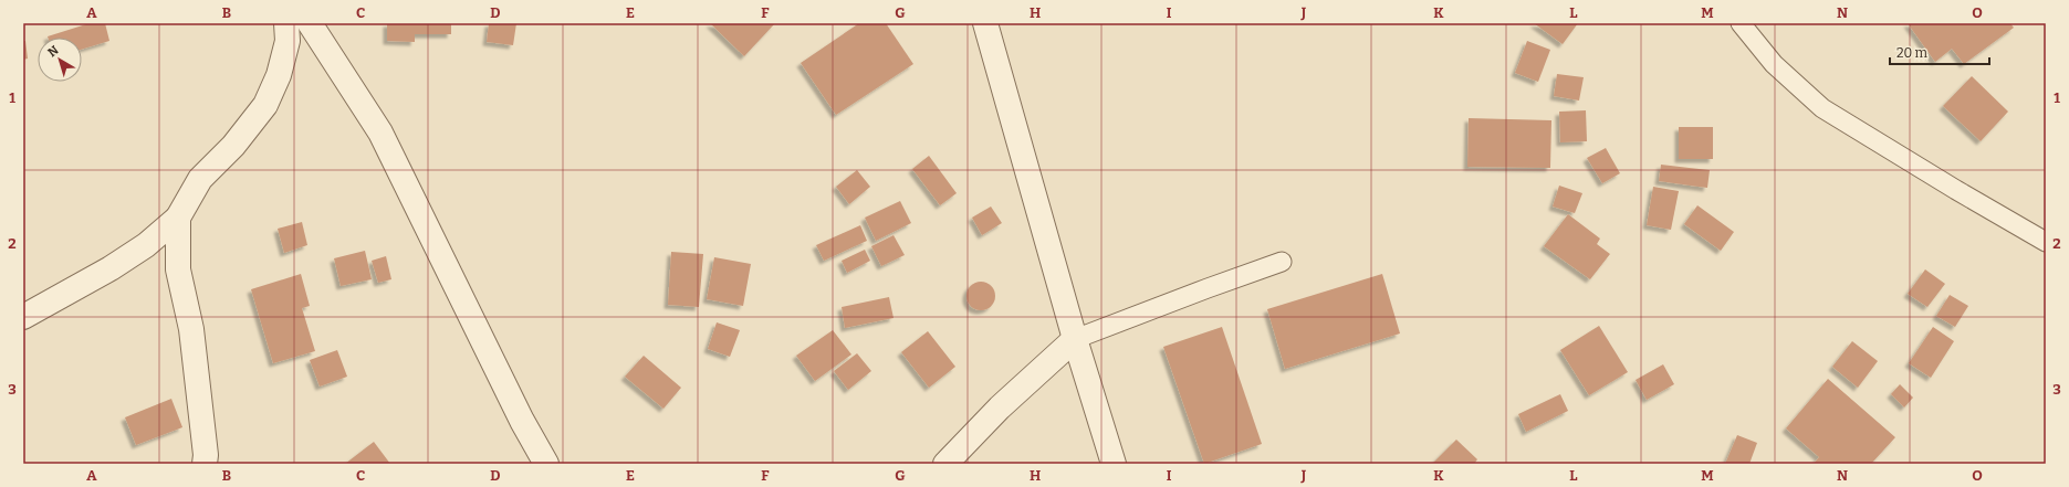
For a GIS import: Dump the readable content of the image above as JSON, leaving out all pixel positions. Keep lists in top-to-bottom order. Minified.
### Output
{"scale_bar":"20 m","north":"top left","grid":{"columns":["A","B","C","D","E","F","G","H","I","J","K","L","M","N","O"],"rows":["1","2","3"]}}
